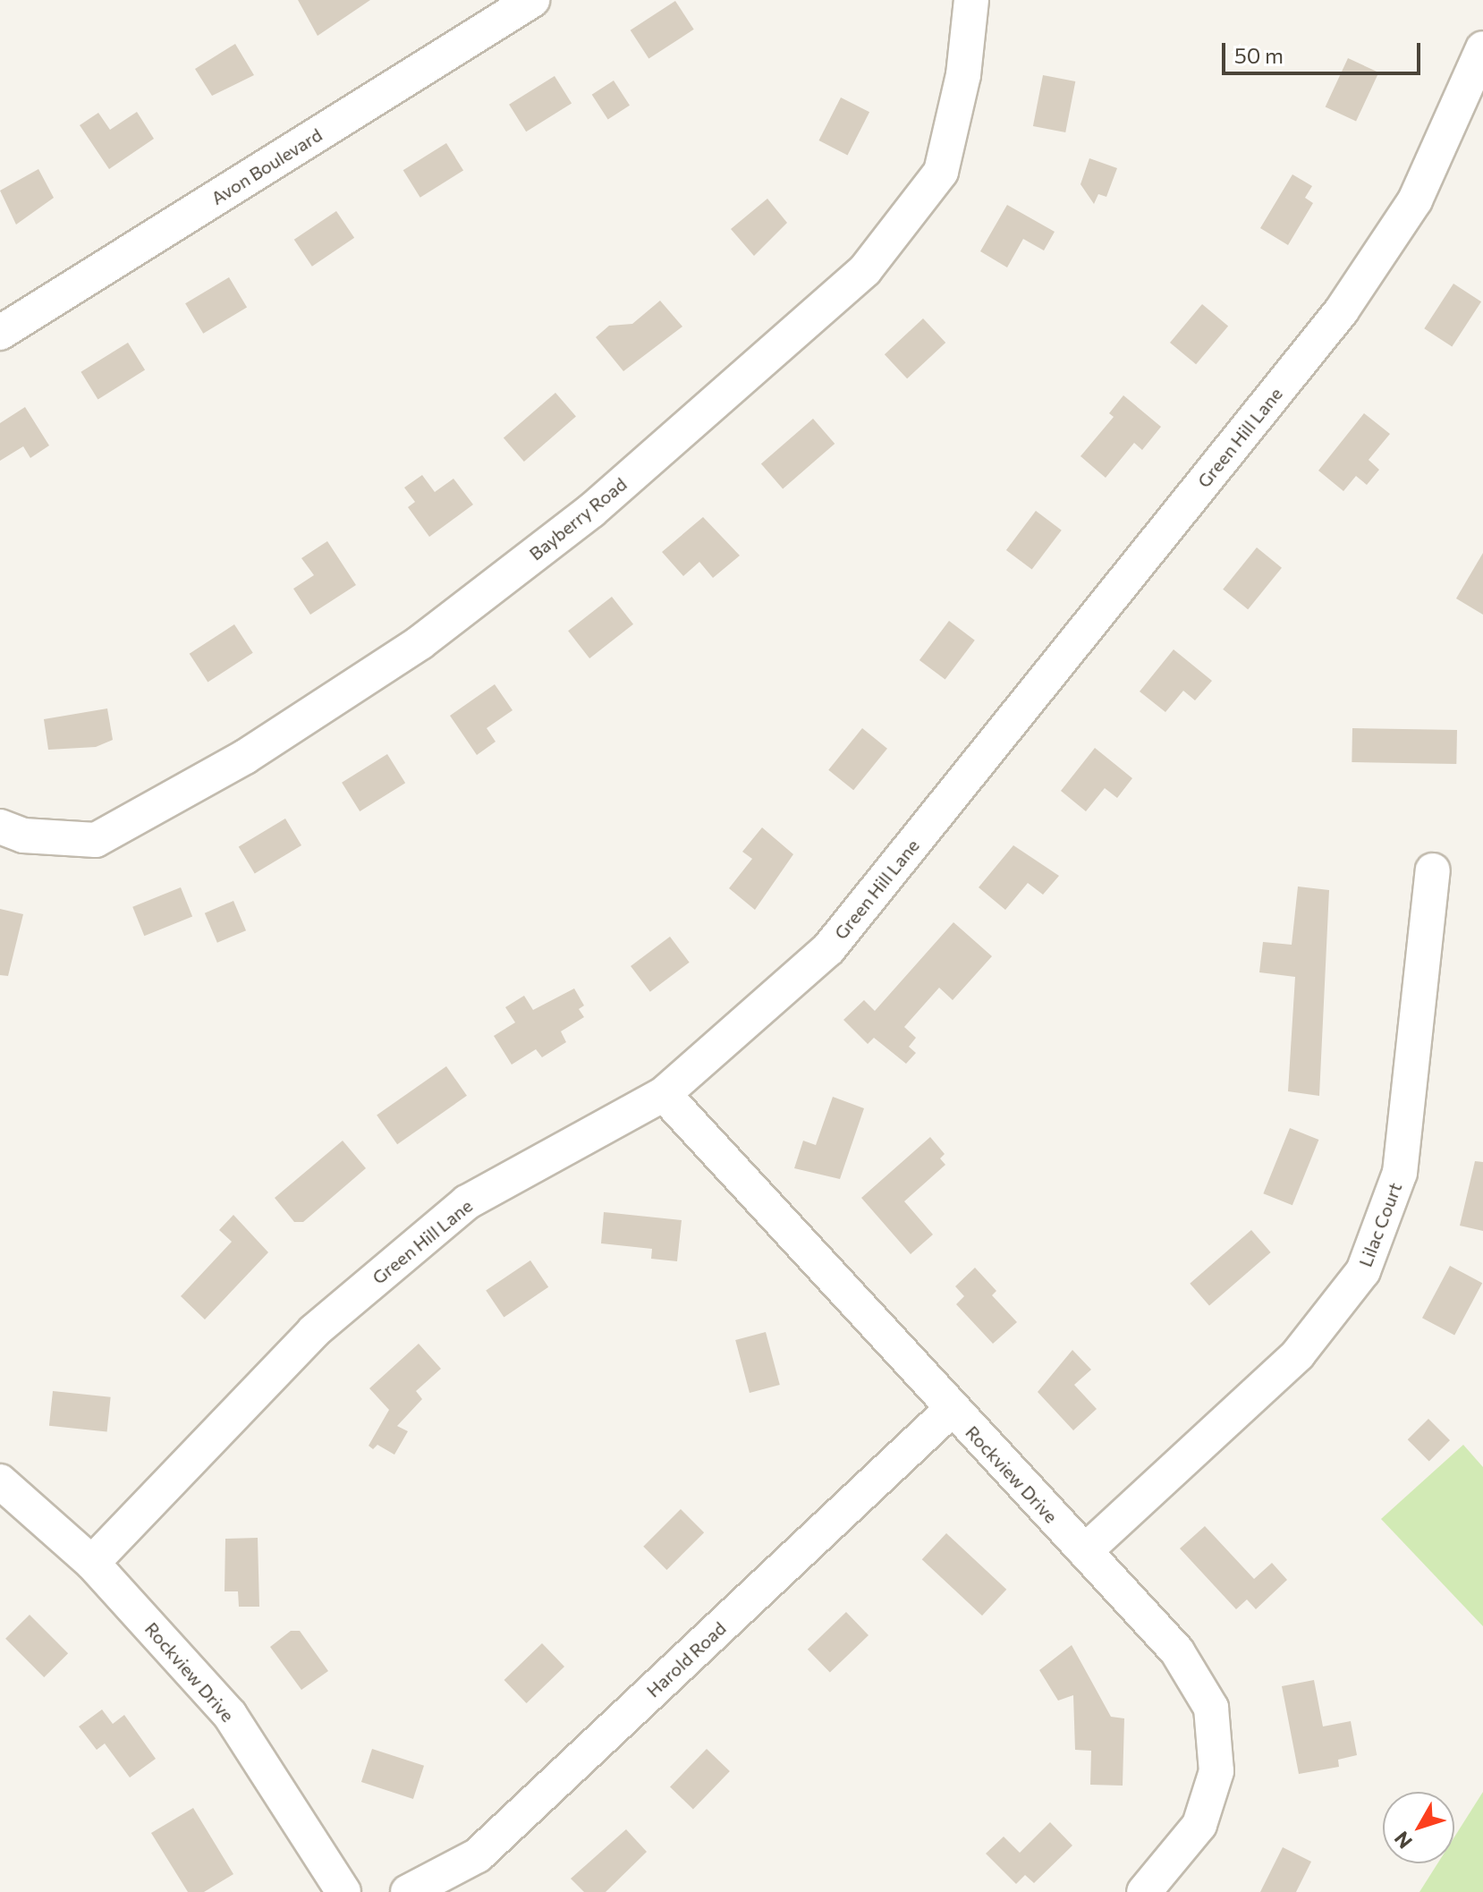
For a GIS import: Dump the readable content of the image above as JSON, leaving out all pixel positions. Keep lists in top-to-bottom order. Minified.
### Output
{"streets":{"street":["Avon Boulevard","Green Hill Lane","Bayberry Road","Lilac Court","Rockview Drive","Harold Road"]},"crossings":[["Green Hill Lane","Rockview Drive"],["Lilac Court","Rockview Drive"],["Rockview Drive","Harold Road"]],"scale_bar":"50 m","north":"bottom left"}
